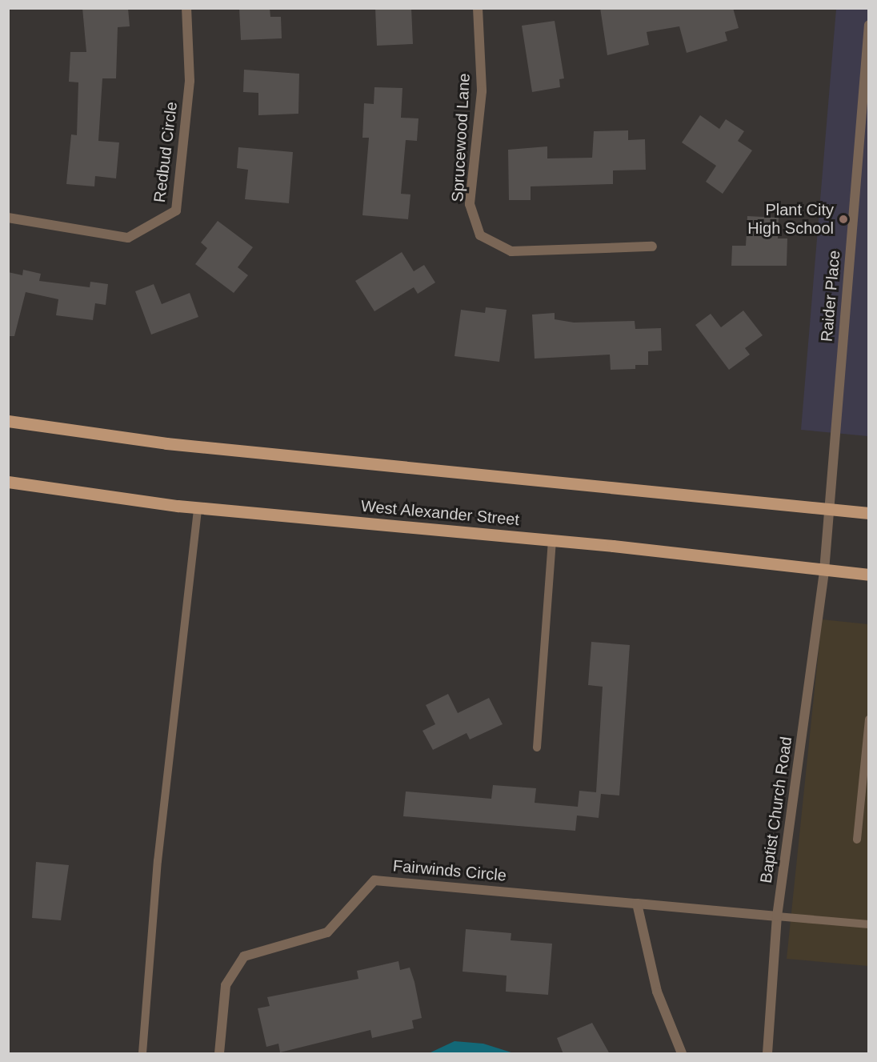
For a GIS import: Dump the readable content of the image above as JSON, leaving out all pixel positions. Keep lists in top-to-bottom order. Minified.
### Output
{"streets":{"main road":["West Alexander Street"],"street":["Sprucewood Lane","Redbud Circle","Raider Place","Baptist Church Road","Fairwinds Circle"]},"crossings":[["Raider Place","West Alexander Street"],["Raider Place","Baptist Church Road"],["West Alexander Street","Baptist Church Road"],["Baptist Church Road","Fairwinds Circle"]],"places":["Plant City High School"]}
